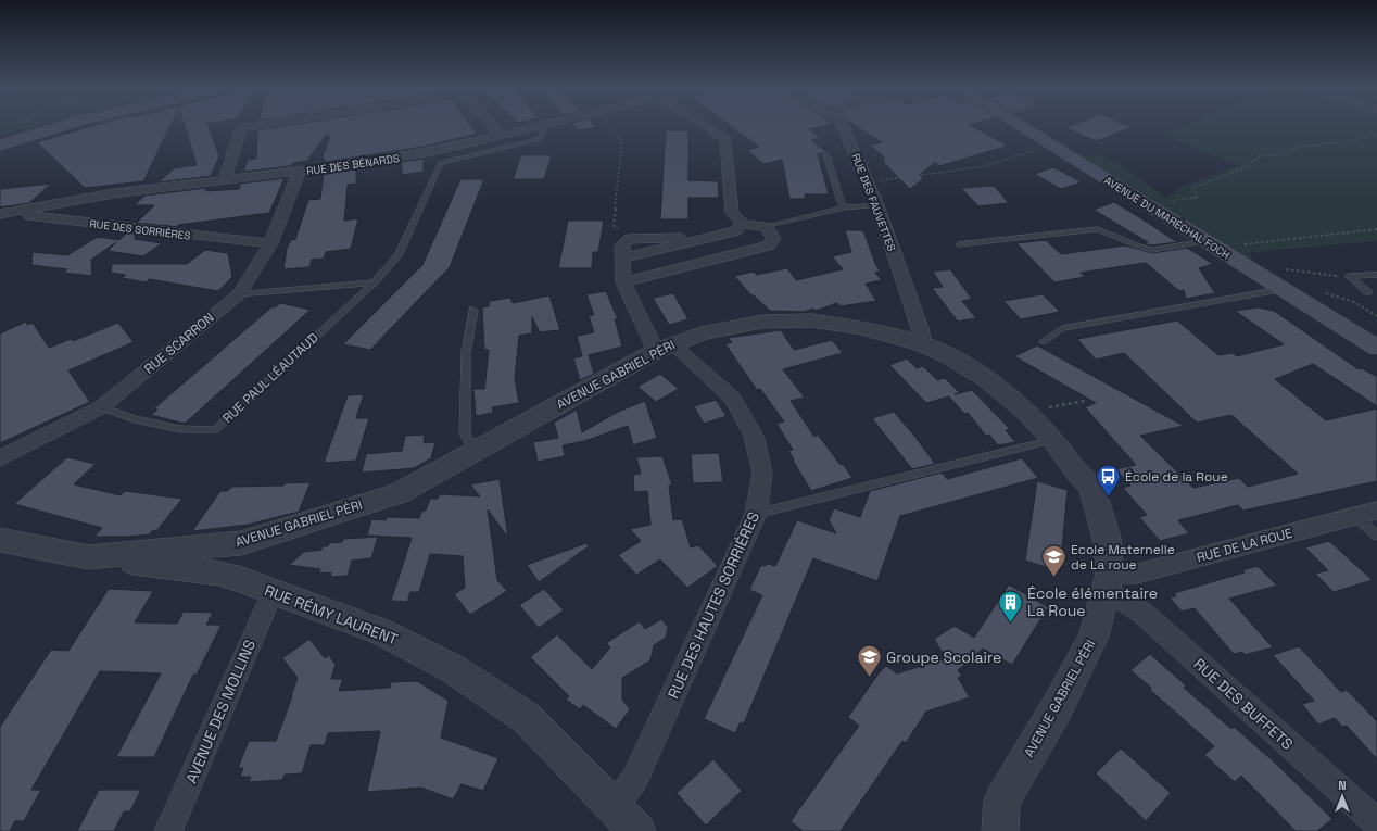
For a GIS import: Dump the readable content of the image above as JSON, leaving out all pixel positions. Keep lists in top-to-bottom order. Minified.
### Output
{"streets":{"main road":["AVENUE DU MARÉCHAL FOCH"],"street":["RUE DES BÉNARDS","RUE DES FAUVETTES","RUE DES SORRIÈRES","RUE SCARRON","AVENUE GABRIEL PÉRI","RUE DE LA ROUE","RUE DES HAUTES SORRIÈRES","RUE RÉMY LAURENT","RUE DES BUFFETS","AVENUE DES MOLLINS"],"lane":["RUE PAUL LÉAUTAUD"]},"crossings":[["RUE DES BÉNARDS","RUE DES SORRIÈRES"],["RUE DES BÉNARDS","RUE SCARRON"],["RUE DES FAUVETTES","AVENUE GABRIEL PÉRI"],["RUE DES SORRIÈRES","RUE SCARRON"],["RUE SCARRON","RUE PAUL LÉAUTAUD"],["AVENUE GABRIEL PÉRI","RUE DE LA ROUE"],["AVENUE GABRIEL PÉRI","RUE DES HAUTES SORRIÈRES"],["AVENUE GABRIEL PÉRI","RUE RÉMY LAURENT"],["AVENUE GABRIEL PÉRI","RUE DES BUFFETS"],["RUE DE LA ROUE","RUE DES BUFFETS"],["RUE DES HAUTES SORRIÈRES","RUE RÉMY LAURENT"],["RUE RÉMY LAURENT","AVENUE DES MOLLINS"]],"places":{"bus stop":["École de la Roue"],"school or university":["Ecole Maternelle de La roue","Groupe Scolaire"],"building":["École élémentaire La Roue"]},"north":"top"}
